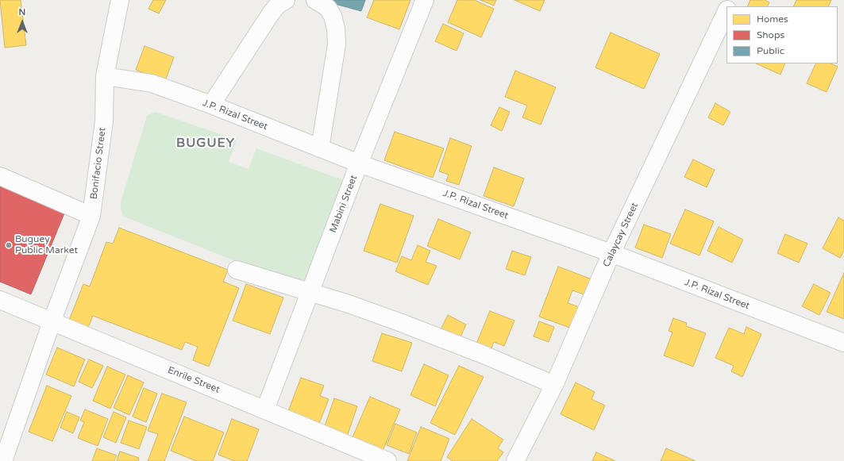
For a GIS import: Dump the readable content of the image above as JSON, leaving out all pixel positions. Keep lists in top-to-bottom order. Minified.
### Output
{"streets":{"street":["J.P. Rizal Street","Bonifacio Street","Mabini Street","Calaycay Street","Enrile Street"]},"crossings":[["J.P. Rizal Street","Bonifacio Street"],["J.P. Rizal Street","Mabini Street"],["J.P. Rizal Street","Calaycay Street"],["Bonifacio Street","Enrile Street"],["Mabini Street","Enrile Street"]],"districts":["BUGUEY"],"places":["Buguey Public Market"],"legend":["Homes","Shops","Public"],"north":"top"}
